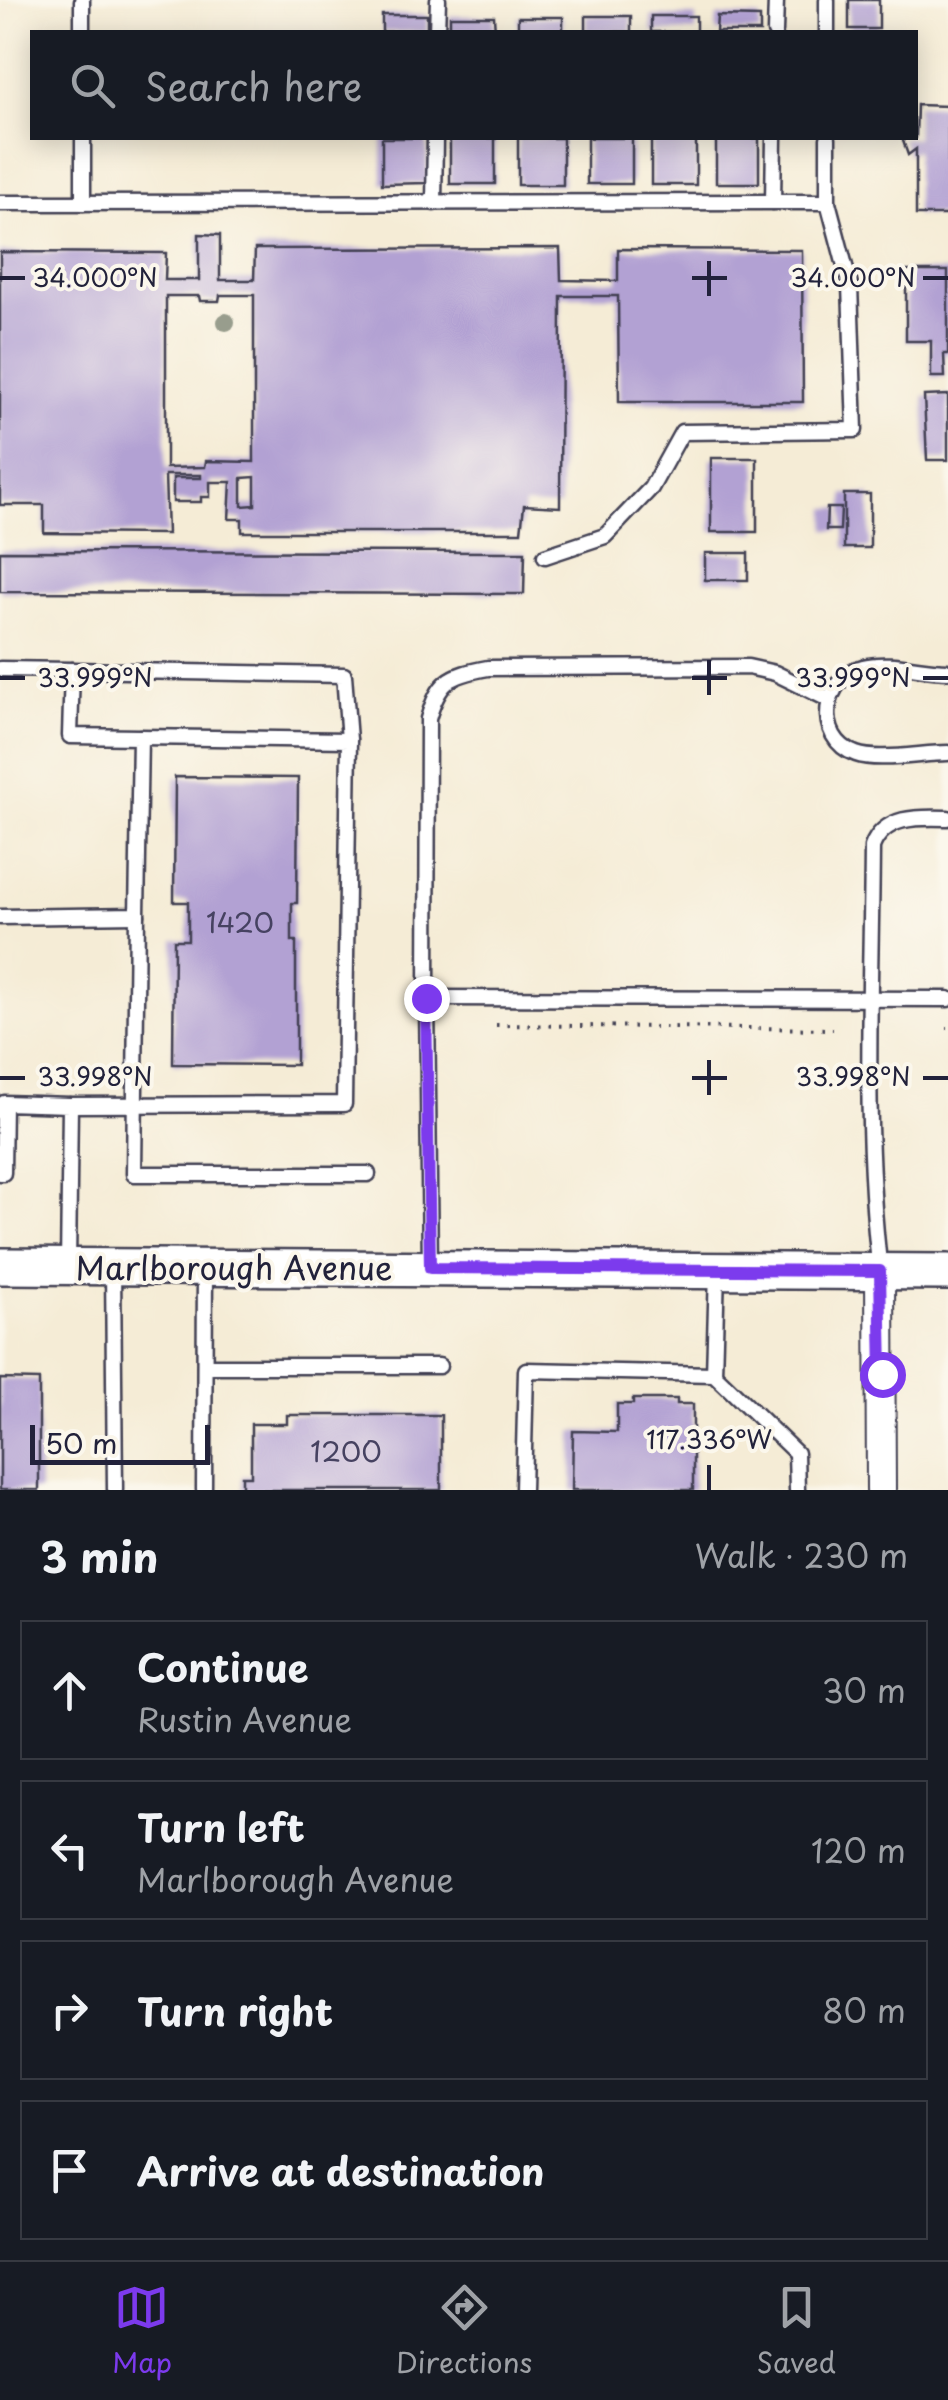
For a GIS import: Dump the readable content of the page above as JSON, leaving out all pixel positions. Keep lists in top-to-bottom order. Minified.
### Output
{"streets":{"street":["Marlborough Avenue"]},"house_numbers":["1420","1200"],"scale_bar":"50 m","page":{"search":"Search here","scale":"50 m","heading":["3 min","Walk · 230 m"],"list":[["Continue","Rustin Avenue","30 m"],["Turn left","Marlborough Avenue","120 m"],["Turn right","80 m"],"Arrive at destination"],"nav":["Map","Directions","Saved"]},"coordinates":["34.000°N","33.999°N","33.998°N","117.336°W"]}
